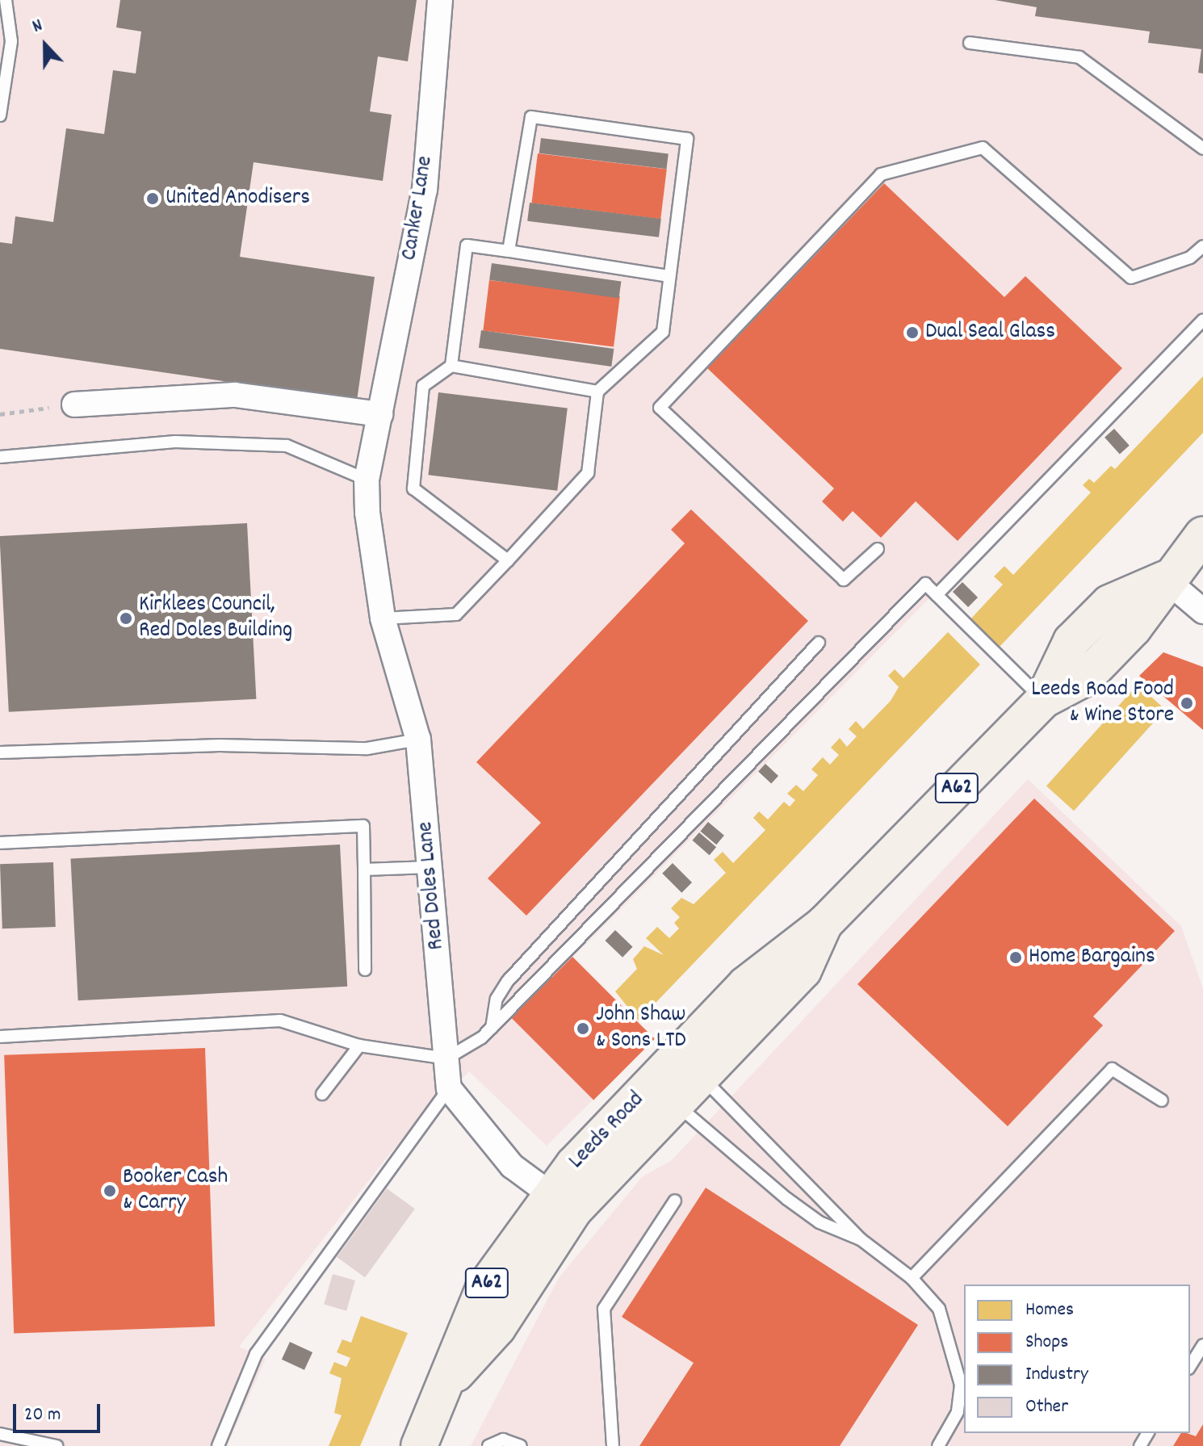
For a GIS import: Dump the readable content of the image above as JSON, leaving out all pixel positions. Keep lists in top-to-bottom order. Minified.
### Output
{"streets":{"main road":["A62","Leeds Road"],"street":["Canker Lane","Red Doles Lane"]},"crossings":[["Canker Lane","Red Doles Lane"]],"places":["United Anodisers","Dual Seal Glass","Kirklees Council, Red Doles Building","Leeds Road Food & Wine Store","Home Bargains","John Shaw & Sons LTD","Booker Cash & Carry"],"legend":["Homes","Shops","Industry","Other"],"scale_bar":"20 m","north":"top"}
